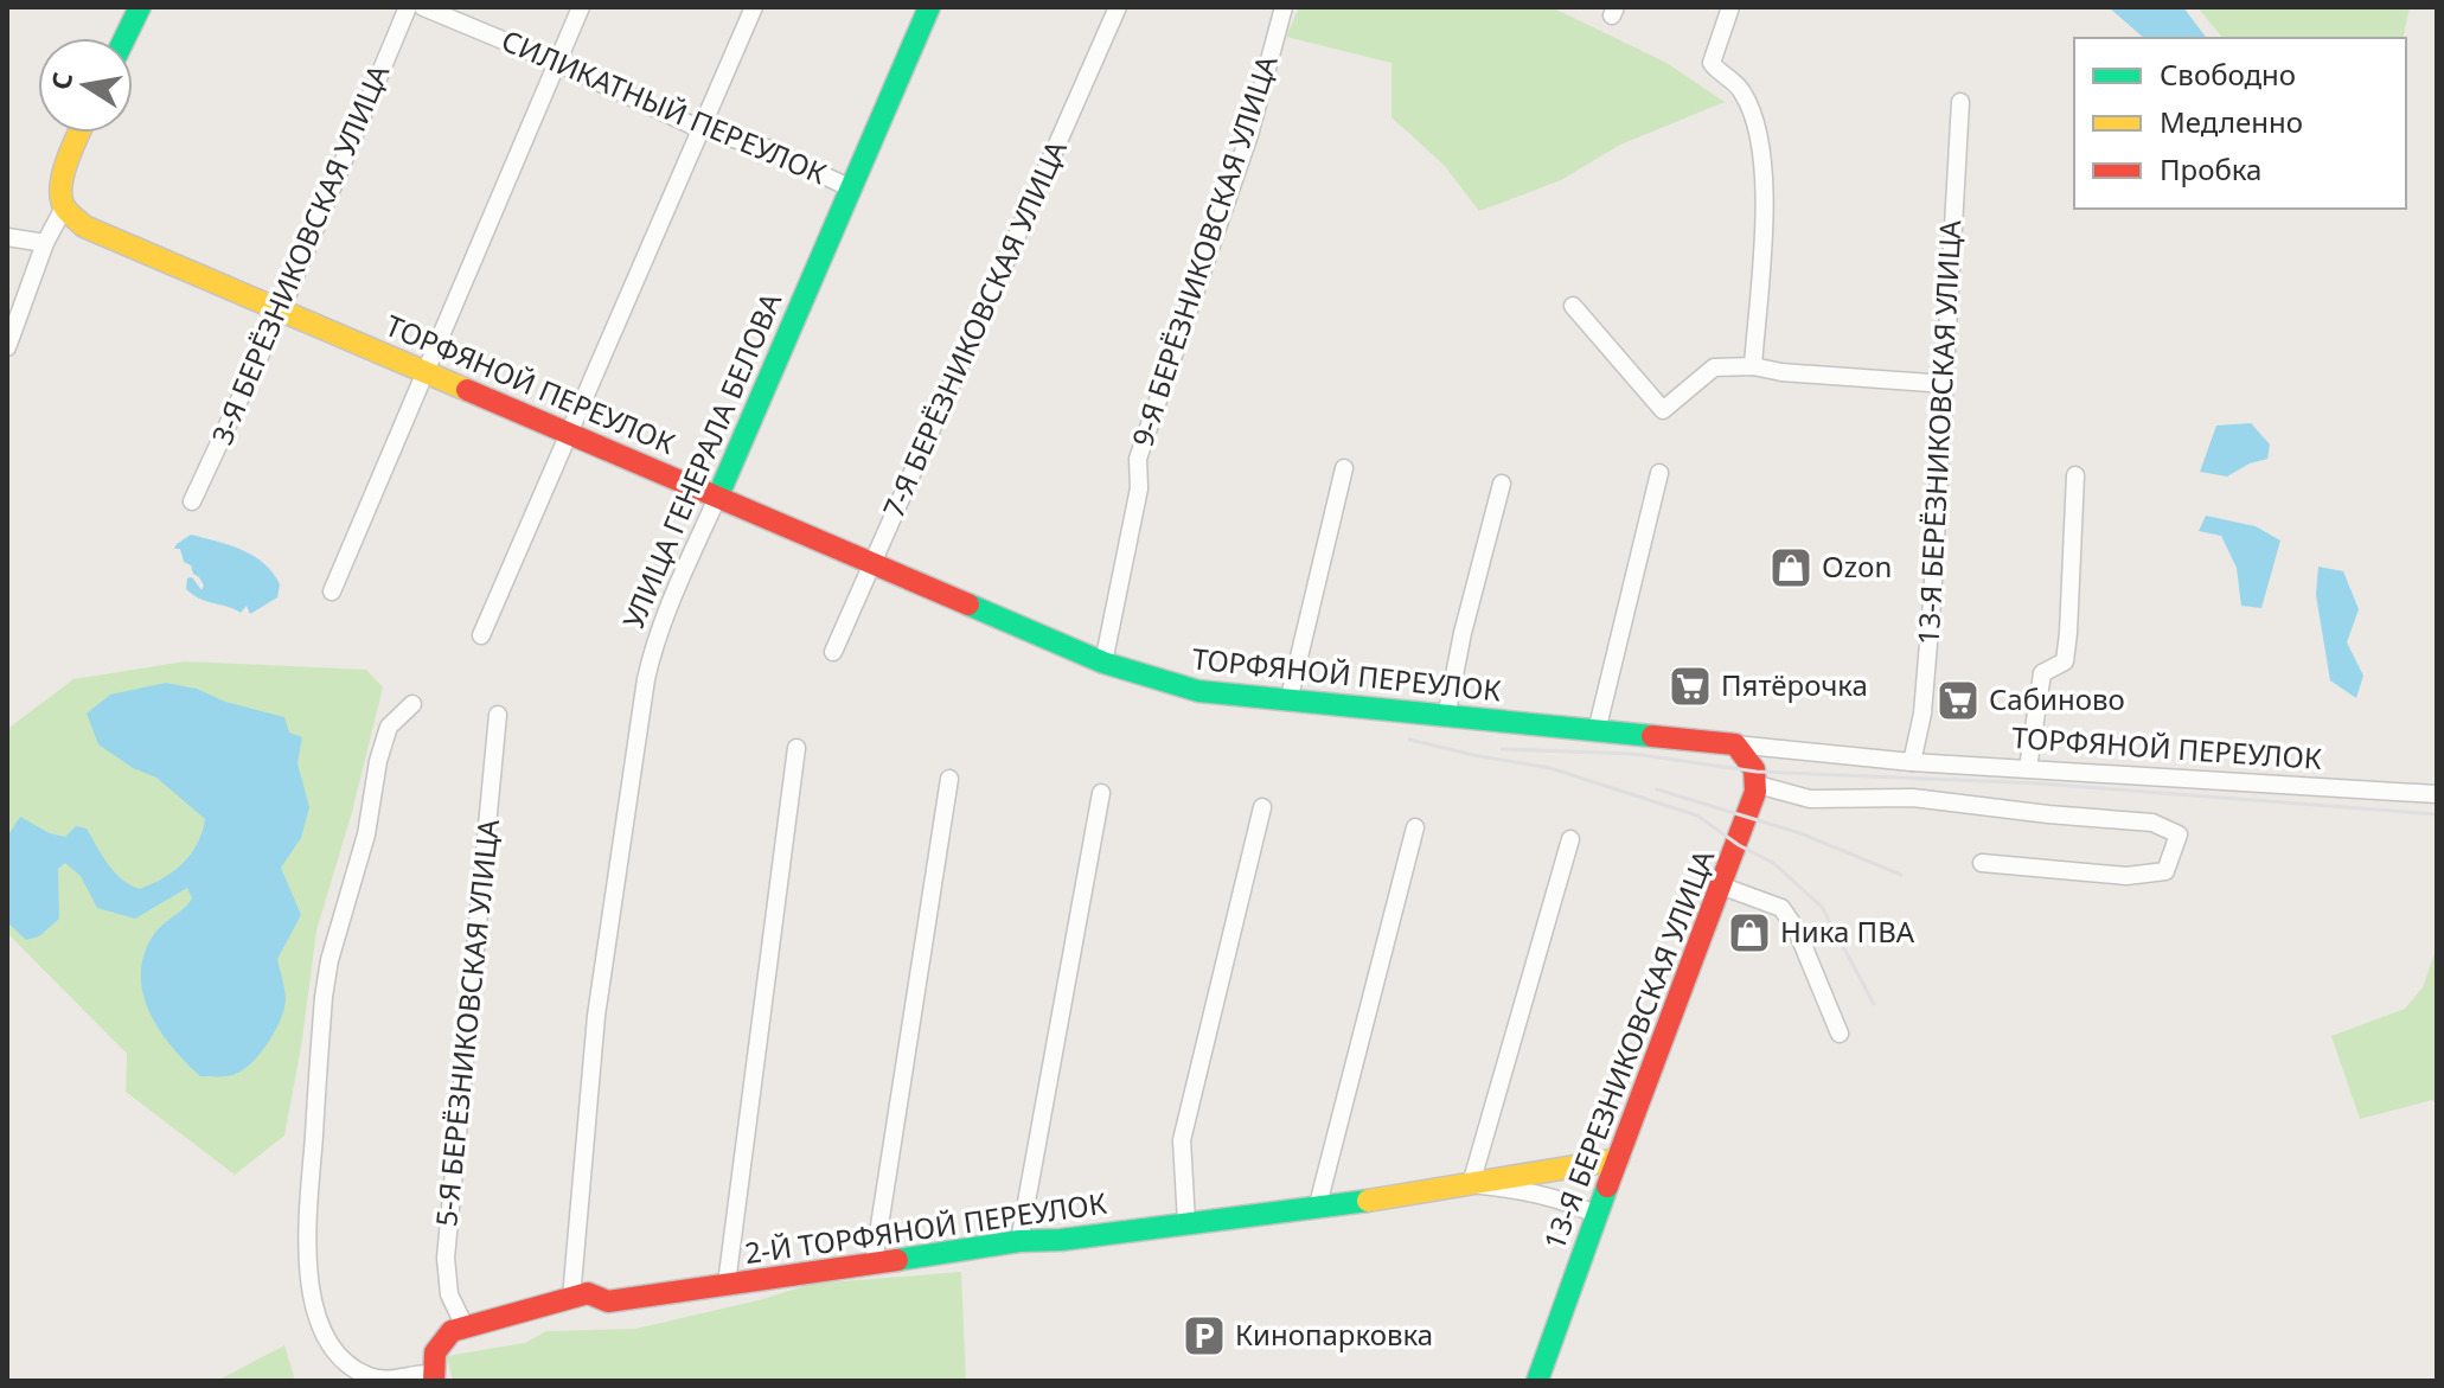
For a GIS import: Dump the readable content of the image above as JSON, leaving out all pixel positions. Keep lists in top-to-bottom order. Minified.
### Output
{"streets":{"street":["СИЛИКАТНЫЙ ПЕРЕУЛОК","9-Я БЕРЁЗНИКОВСКАЯ УЛИЦА","3-Я БЕРЁЗНИКОВСКАЯ УЛИЦА","7-Я БЕРЁЗНИКОВСКАЯ УЛИЦА","ТОРФЯНОЙ ПЕРЕУЛОК","13-Я БЕРЁЗНИКОВСКАЯ УЛИЦА","УЛИЦА ГЕНЕРАЛА БЕЛОВА","5-Я БЕРЁЗНИКОВСКАЯ УЛИЦА","13-Я БЕРЕЗНИКОВСКАЯ УЛИЦА","2-Й ТОРФЯНОЙ ПЕРЕУЛОК"]},"crossings":[["СИЛИКАТНЫЙ ПЕРЕУЛОК","УЛИЦА ГЕНЕРАЛА БЕЛОВА"],["9-Я БЕРЁЗНИКОВСКАЯ УЛИЦА","ТОРФЯНОЙ ПЕРЕУЛОК"],["3-Я БЕРЁЗНИКОВСКАЯ УЛИЦА","ТОРФЯНОЙ ПЕРЕУЛОК"],["7-Я БЕРЁЗНИКОВСКАЯ УЛИЦА","ТОРФЯНОЙ ПЕРЕУЛОК"],["ТОРФЯНОЙ ПЕРЕУЛОК","13-Я БЕРЁЗНИКОВСКАЯ УЛИЦА"],["ТОРФЯНОЙ ПЕРЕУЛОК","УЛИЦА ГЕНЕРАЛА БЕЛОВА"],["УЛИЦА ГЕНЕРАЛА БЕЛОВА","2-Й ТОРФЯНОЙ ПЕРЕУЛОК"],["5-Я БЕРЁЗНИКОВСКАЯ УЛИЦА","2-Й ТОРФЯНОЙ ПЕРЕУЛОК"],["13-Я БЕРЕЗНИКОВСКАЯ УЛИЦА","2-Й ТОРФЯНОЙ ПЕРЕУЛОК"]],"places":{"shop":["Ozon","Ника ПВА"],"supermarket":["Пятёрочка","Сабиново"],"parking":["Кинопарковка"]},"legend":["Свободно","Медленно","Пробка"],"north":"left"}
